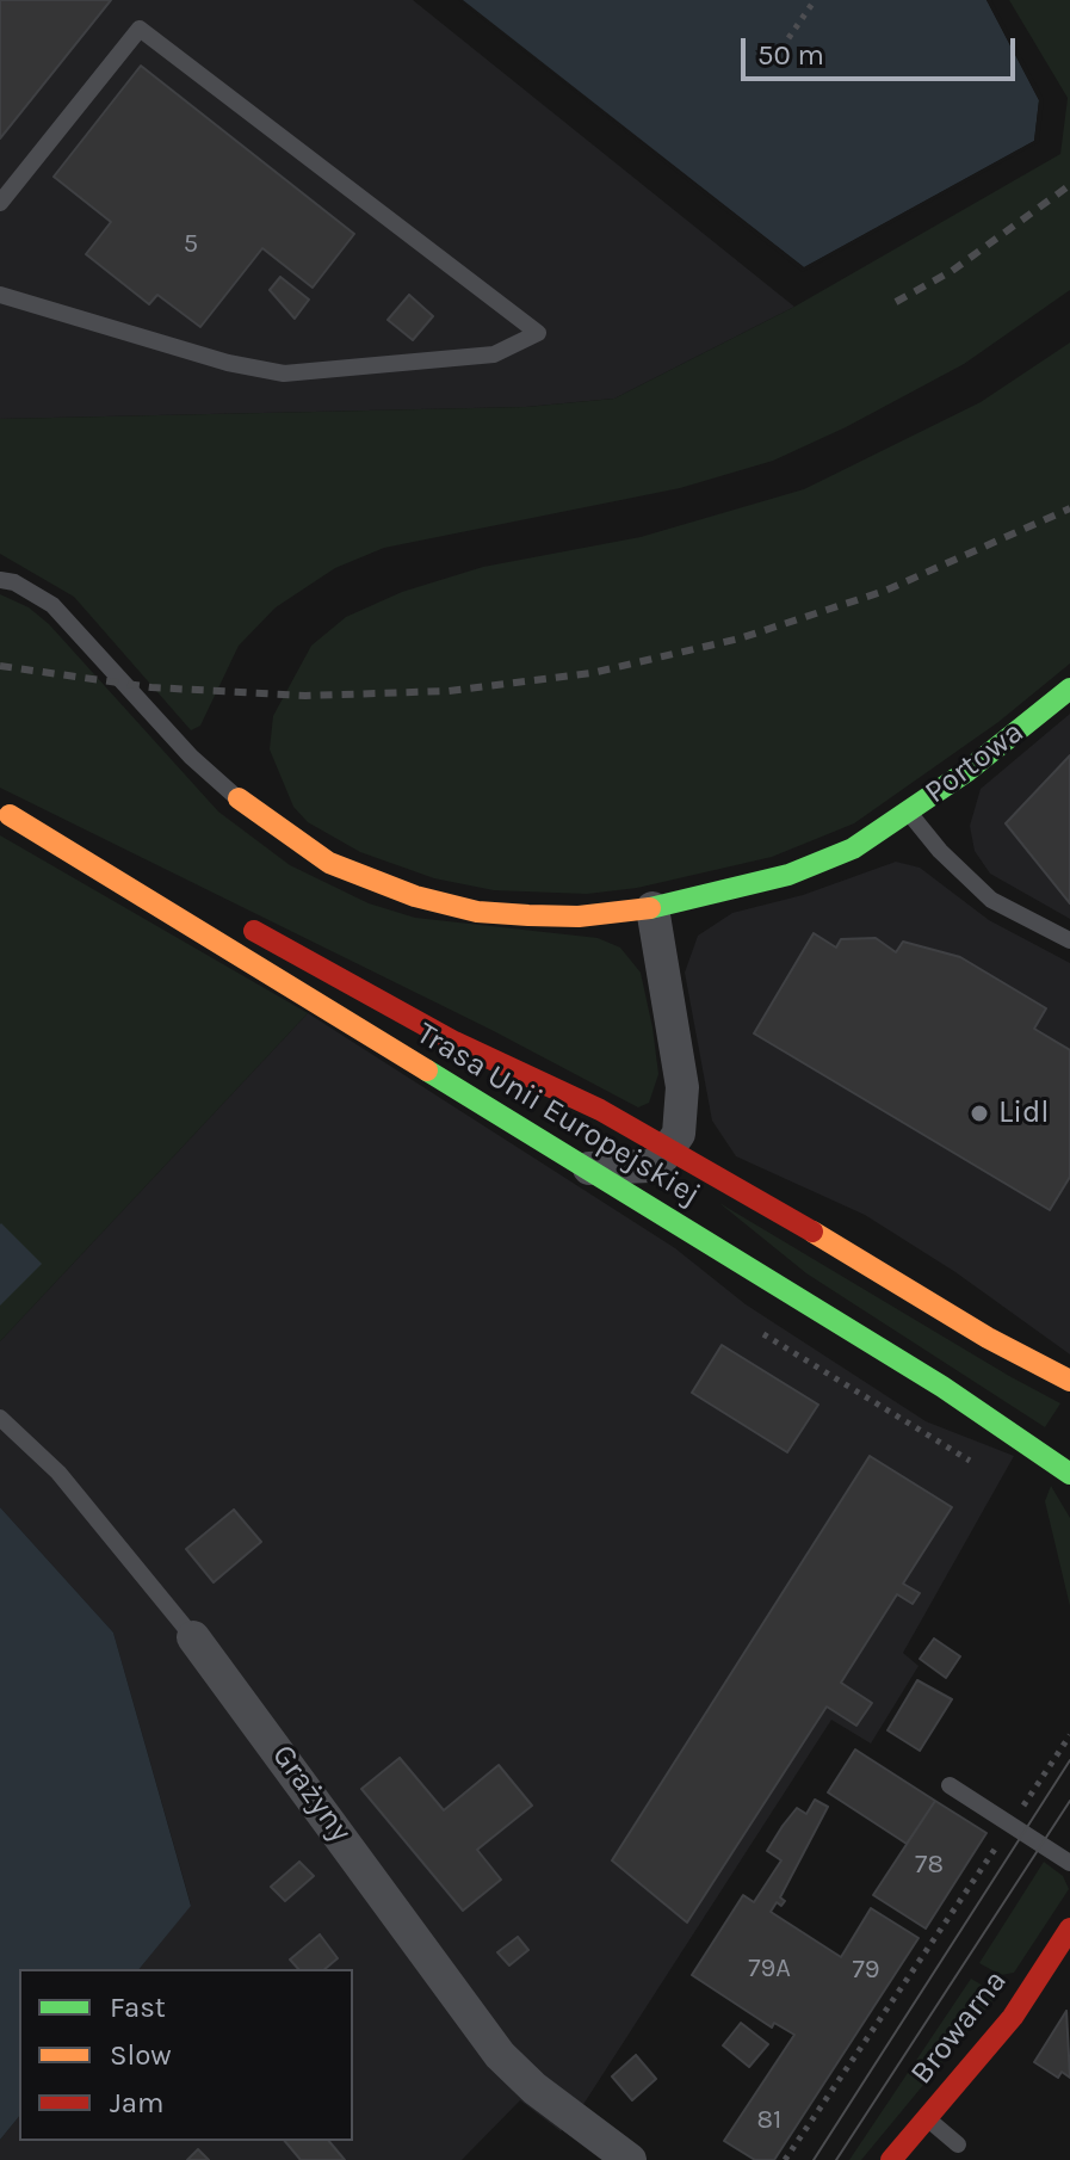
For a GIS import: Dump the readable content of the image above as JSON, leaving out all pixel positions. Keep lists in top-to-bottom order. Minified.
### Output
{"streets":{"main road":["Portowa","Trasa Unii Europejskiej","Browarna"],"street":["Grażyny"]},"places":["Lidl"],"house_numbers":["5","78","79A","79","81"],"legend":["Fast","Slow","Jam"],"scale_bar":"50 m"}
